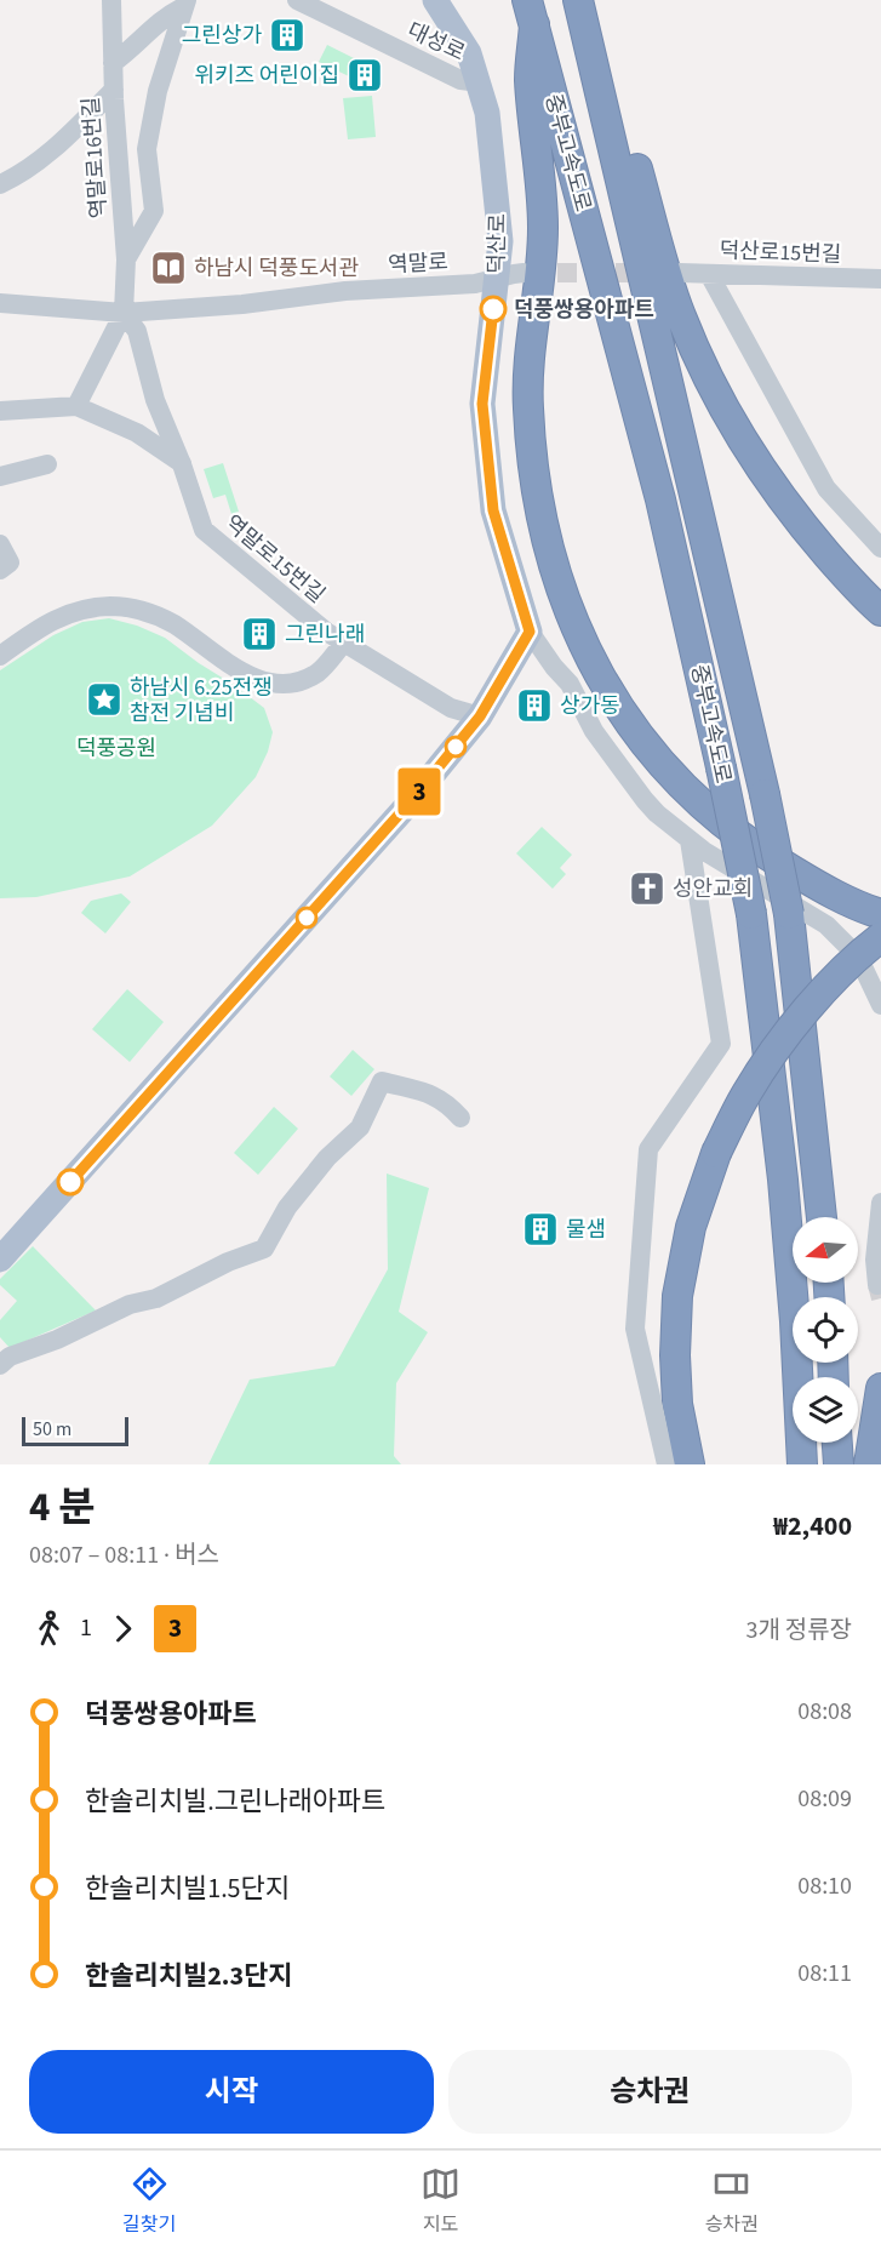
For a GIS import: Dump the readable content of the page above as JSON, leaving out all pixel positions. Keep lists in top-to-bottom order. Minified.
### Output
{"streets":{"highway":["중부고속도로"],"main road":["덕산로"],"street":["대성로","역말로16번길","덕산로15번길","역말로","역말로15번길"]},"crossings":[["대성로","덕산로"],["역말로16번길","역말로"],["역말로16번길","역말로15번길"],["덕산로","역말로"],["역말로","역말로15번길"]],"parks":["덕풍공원"],"places":{"building":["그린상가","위키즈 어린이집","그린나래","상가동","물샘"],"library":["하남시 덕풍도서관"],"other":["덕풍쌍용아파트"],"place":["하남시 6.25전쟁 참전 기념비"],"church":["성안교회"]},"lines":["bus line 3"],"scale_bar":"50 m","north":"left","page":{"on_map":"3","scale":"50 m","heading":["4 분","08:07 – 08:11 · 버스","₩2,400"],"legs":["1","3","3개 정류장"],"list":[{"name":"덕풍쌍용아파트","value":"08:08"},{"name":"한솔리치빌.그린나래아파트","value":"08:09"},{"name":"한솔리치빌1.5단지","value":"08:10"},{"name":"한솔리치빌2.3단지","value":"08:11"}],"buttons":["시작","승차권"],"tabs":["길찾기","지도","승차권"]}}
